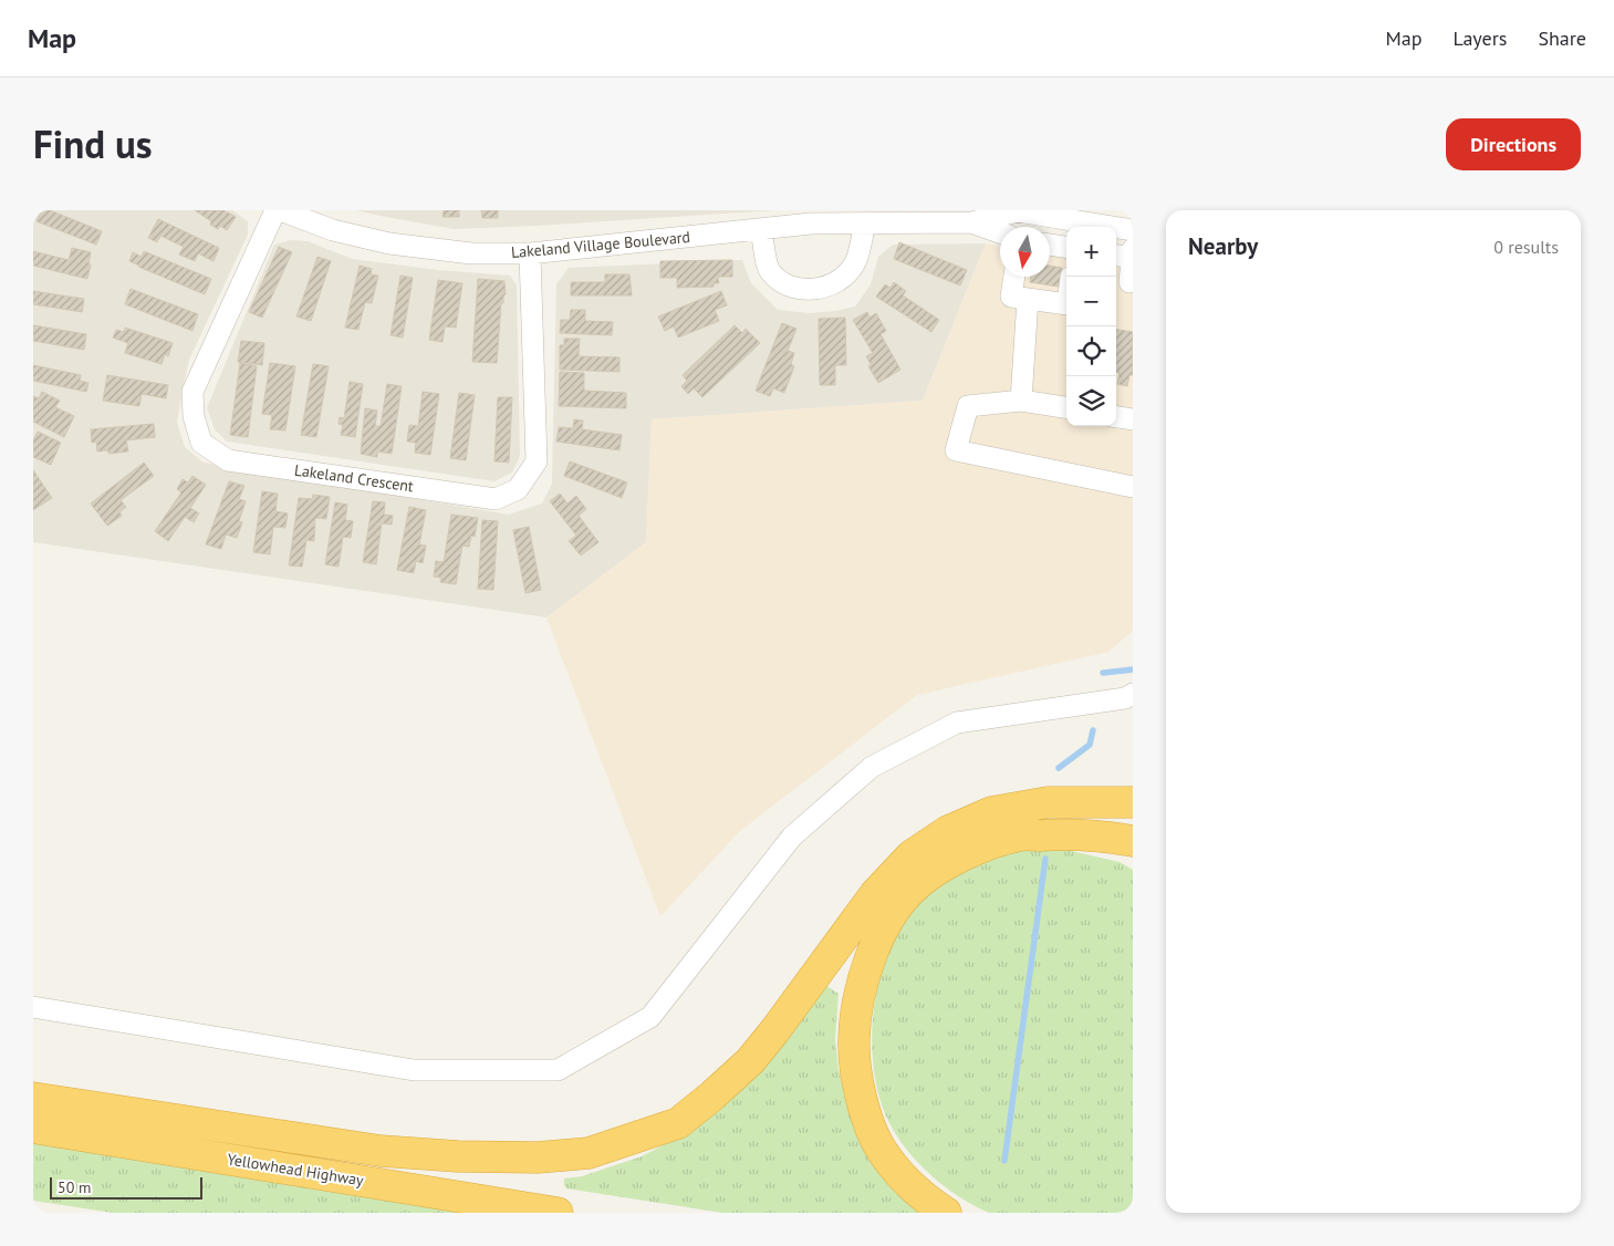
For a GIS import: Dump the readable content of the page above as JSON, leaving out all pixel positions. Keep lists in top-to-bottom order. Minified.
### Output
{"streets":{"highway":["Yellowhead Highway"],"street":["Lakeland Village Boulevard","Lakeland Crescent"]},"crossings":[["Lakeland Village Boulevard","Lakeland Crescent"]],"scale_bar":"50 m","north":"bottom","page":{"header":"Map","nav":["Map","Layers","Share"],"title":"Find us","buttons":"Directions","heading":["Nearby","0 results"],"map_buttons":["+","−"],"scale":"50 m"}}
